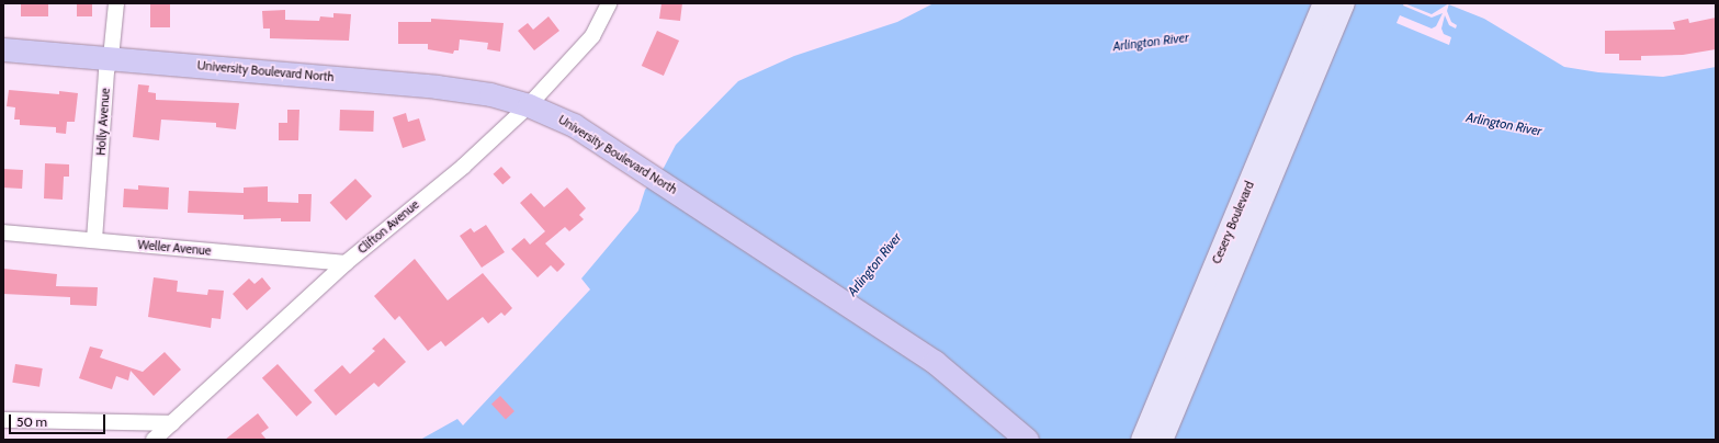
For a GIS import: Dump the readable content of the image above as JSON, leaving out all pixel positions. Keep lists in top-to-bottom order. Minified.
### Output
{"streets":{"main road":["University Boulevard North","Cesery Boulevard"],"street":["Holly Avenue","Clifton Avenue","Weller Avenue"]},"crossings":[["University Boulevard North","Holly Avenue"],["University Boulevard North","Clifton Avenue"],["Holly Avenue","Weller Avenue"],["Clifton Avenue","Weller Avenue"]],"water":["Arlington River"],"scale_bar":"50 m"}
